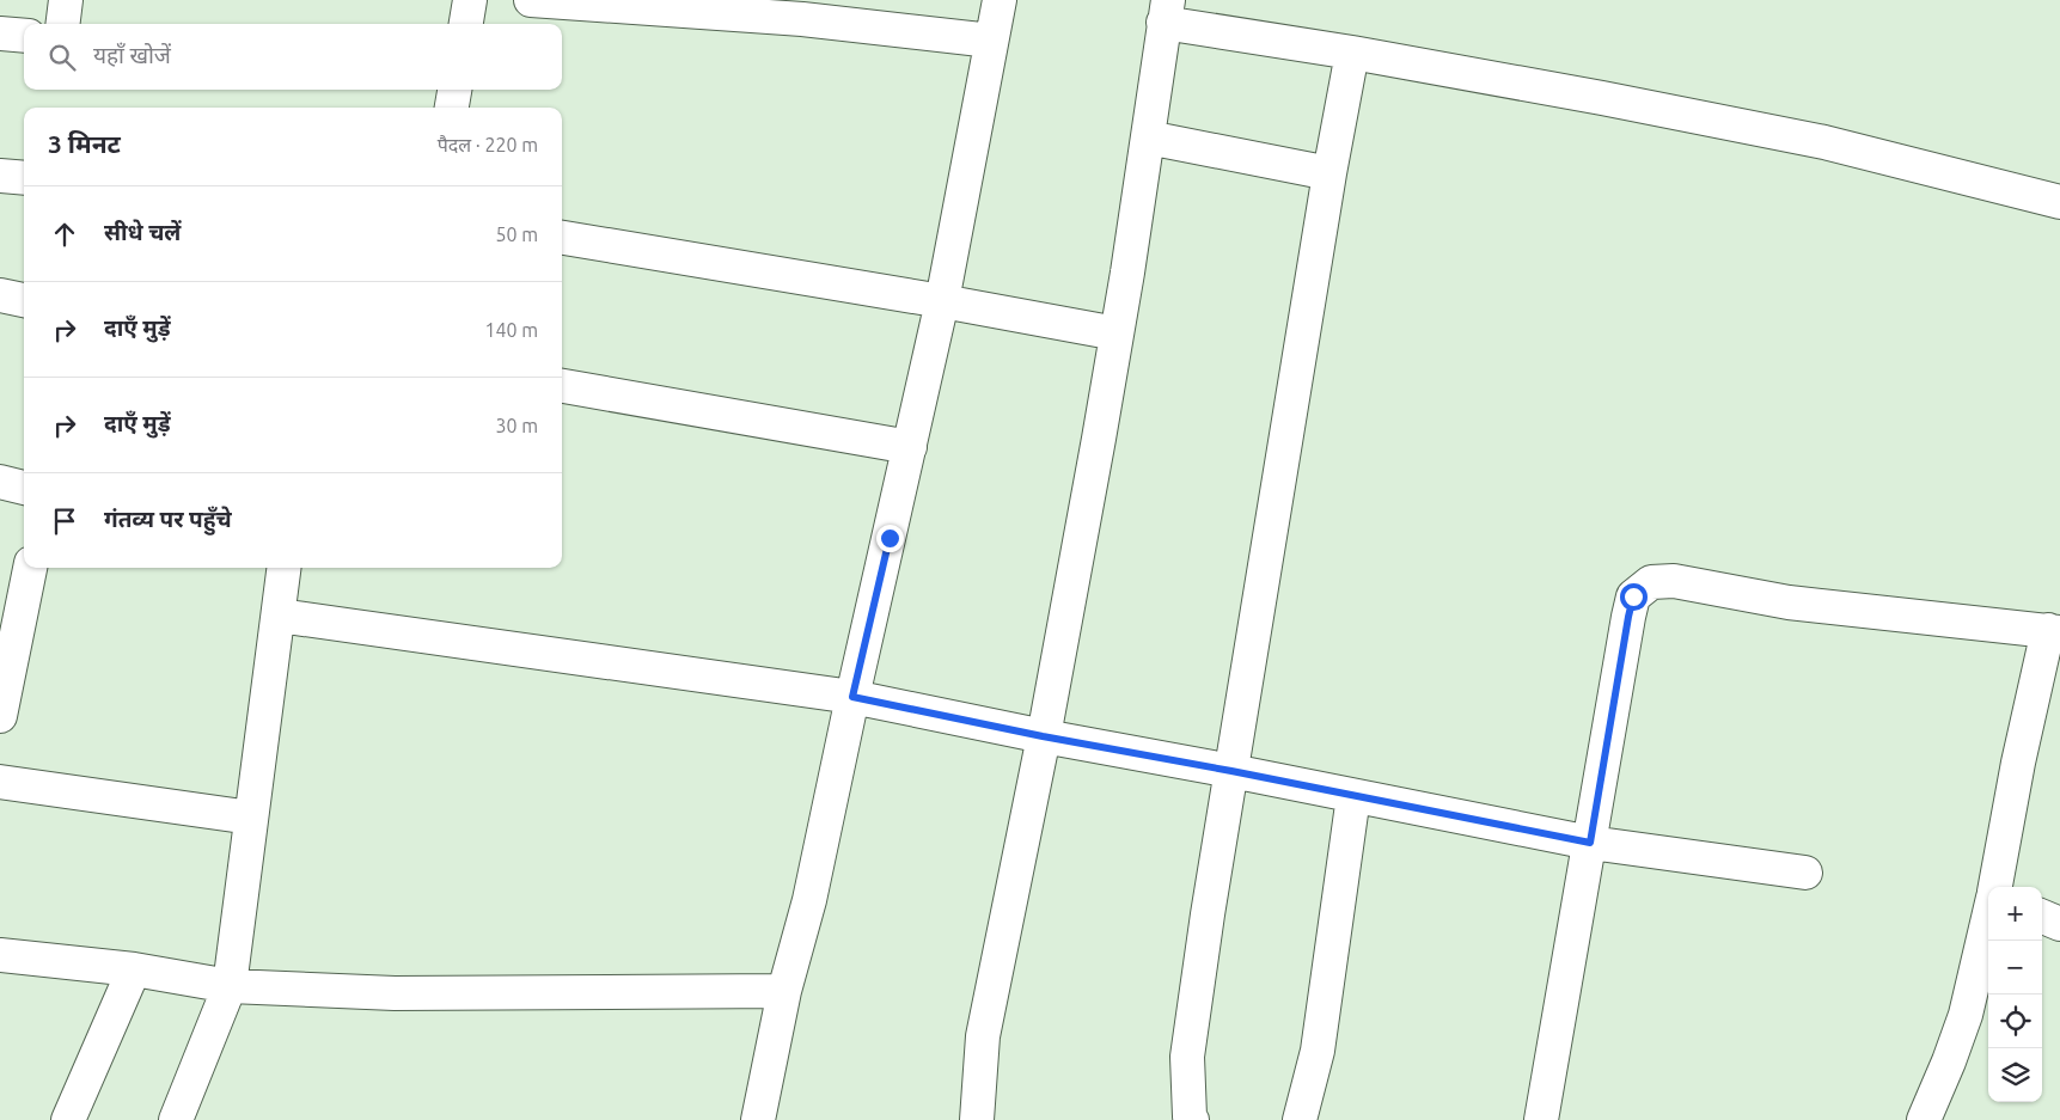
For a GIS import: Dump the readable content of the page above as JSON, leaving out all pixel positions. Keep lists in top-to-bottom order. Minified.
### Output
{"page":{"search":"यहाँ खोजें","heading":["3 मिनट","पैदल · 220 m"],"list":[["सीधे चलें","50 m"],["दाएँ मुड़ें","140 m"],["दाएँ मुड़ें","30 m"],"गंतव्य पर पहुँचे"],"map_buttons":["+","−"]}}
